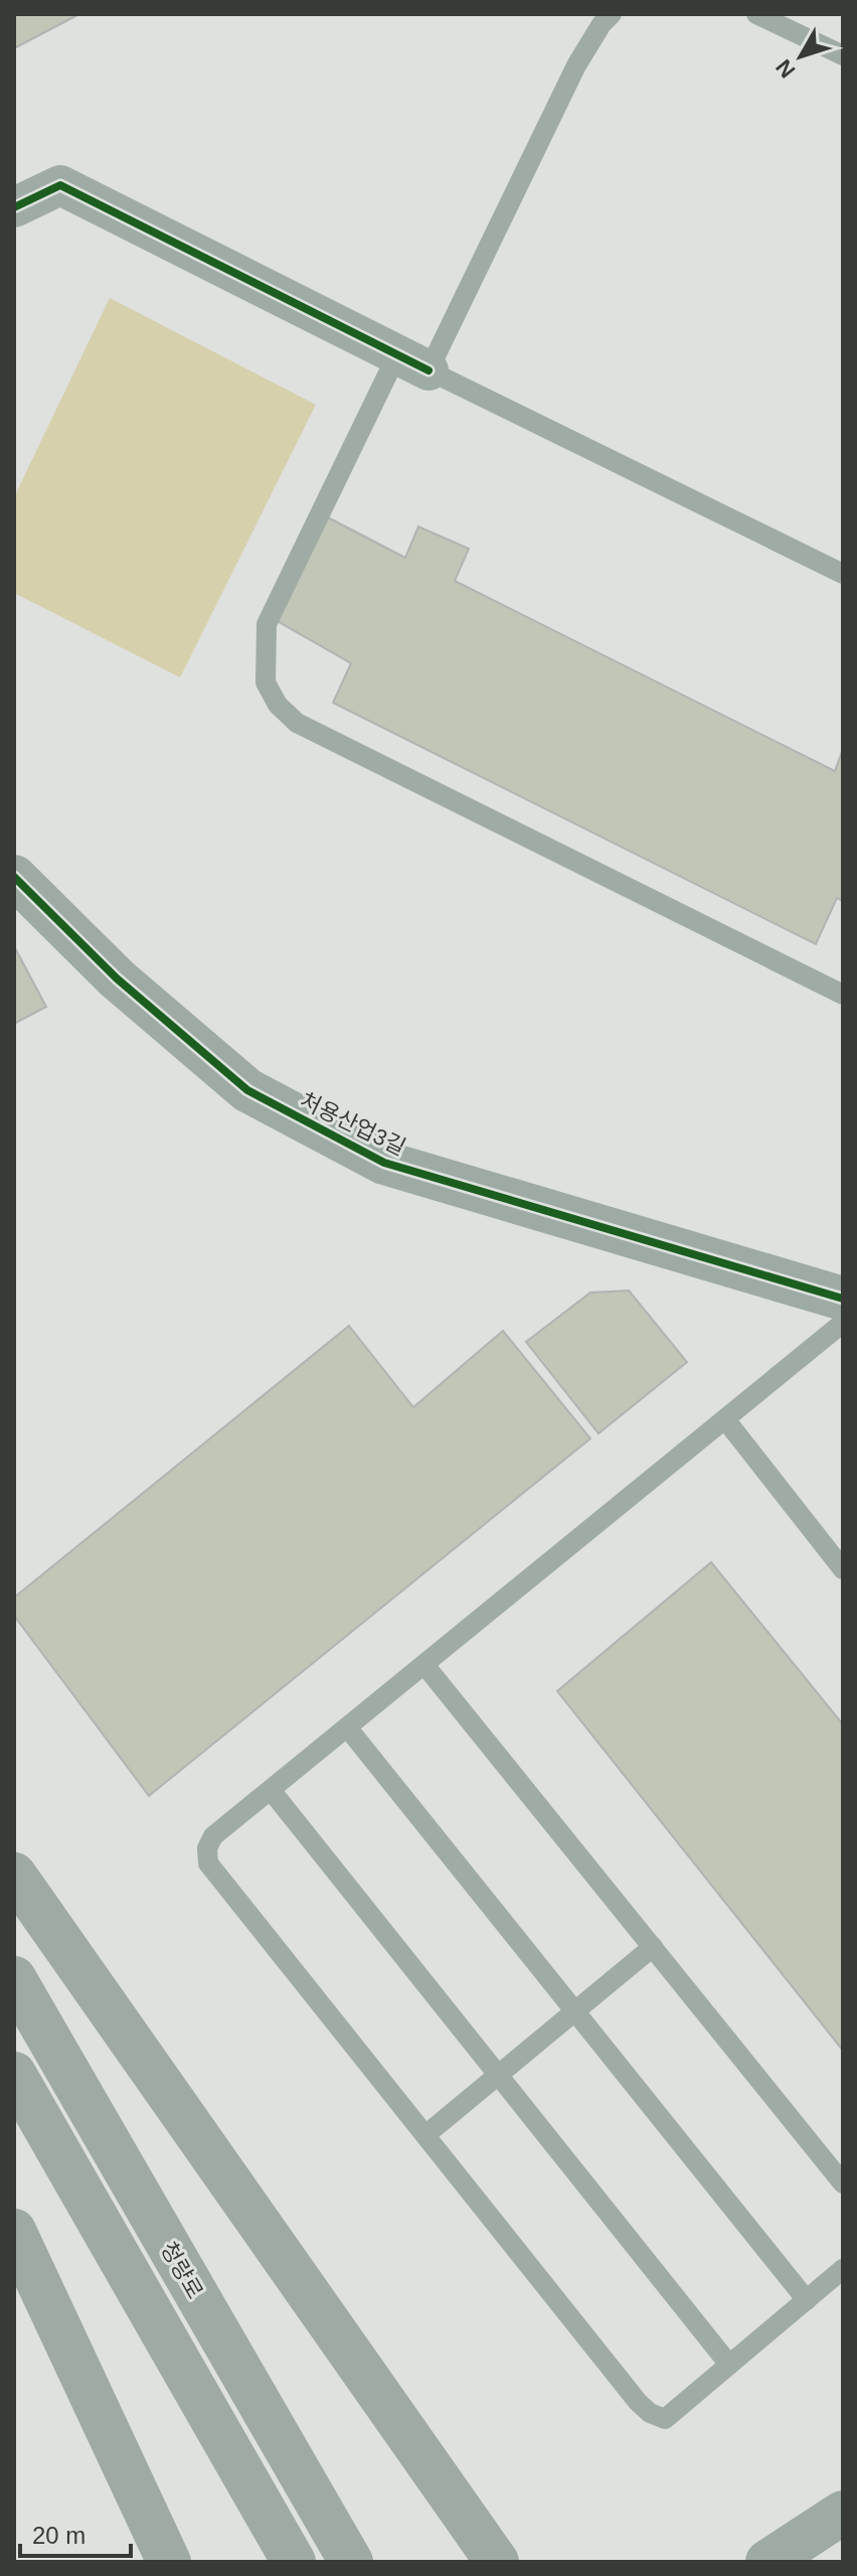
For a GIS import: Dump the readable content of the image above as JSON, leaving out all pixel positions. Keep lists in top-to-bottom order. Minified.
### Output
{"streets":{"highway":["청량로"],"street":["처용산업3길"]},"scale_bar":"20 m","north":"bottom left"}
